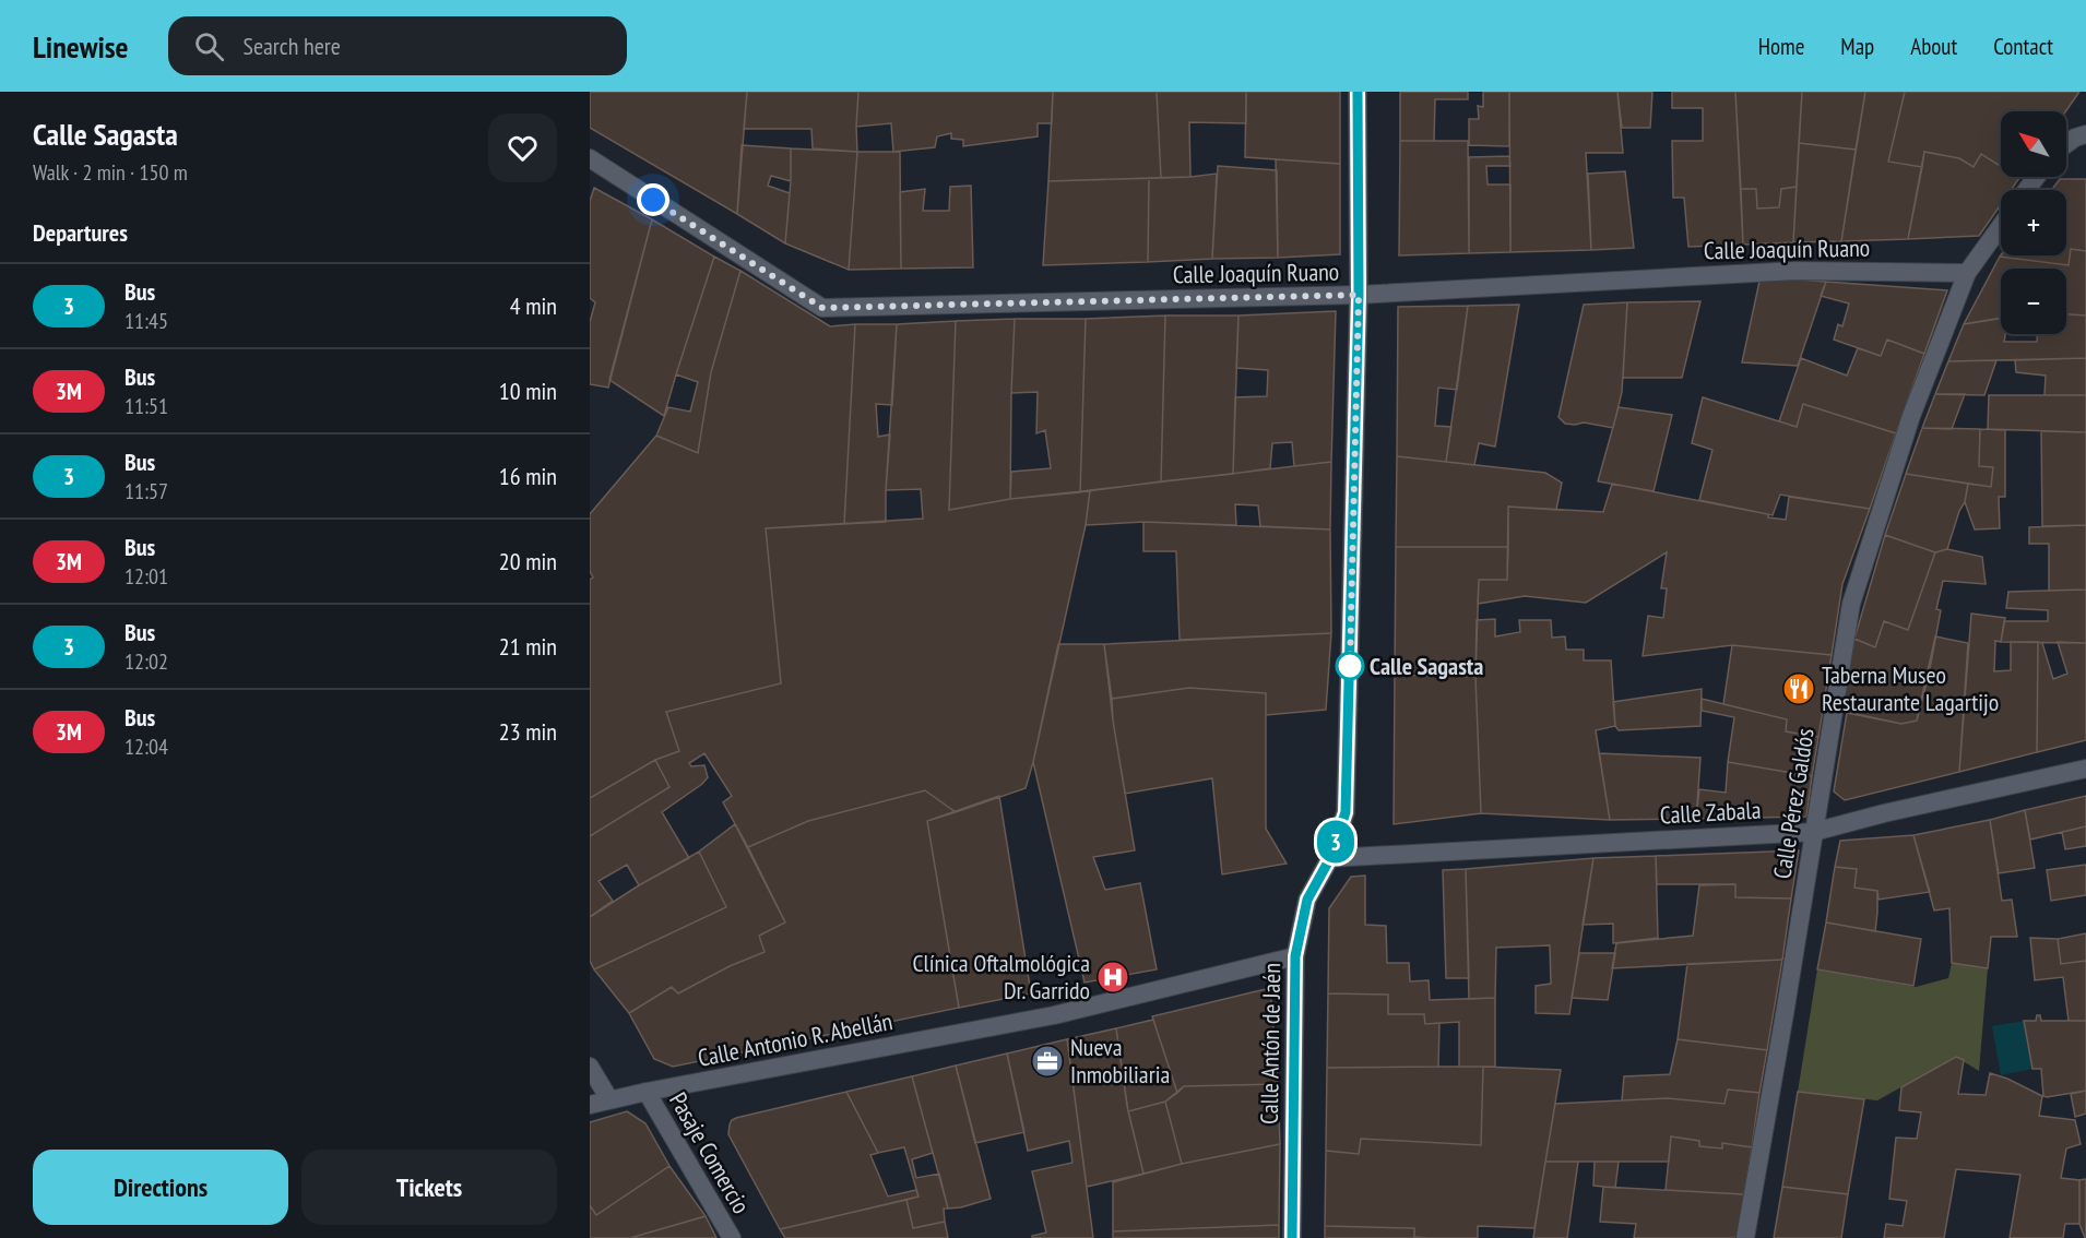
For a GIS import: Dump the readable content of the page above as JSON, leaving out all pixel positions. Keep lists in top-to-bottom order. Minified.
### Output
{"streets":{"street":["Calle Joaquín Ruano","Calle Pérez Galdós","Calle Zabala","Calle Antonio R. Abellán","Calle Antón de Jaén","Pasaje Comercio"]},"crossings":[["Calle Joaquín Ruano","Calle Pérez Galdós"],["Calle Pérez Galdós","Calle Zabala"],["Calle Zabala","Calle Antón de Jaén"],["Calle Antonio R. Abellán","Calle Antón de Jaén"],["Calle Antonio R. Abellán","Pasaje Comercio"]],"places":{"other":["Calle Sagasta"],"restaurant":["Taberna Museo Restaurante Lagartijo"],"hospital":["Clínica Oftalmológica Dr. Garrido"],"office":["Nueva Inmobiliaria"]},"lines":["bus line 3"],"north":"top left","page":{"header":"Linewise","search":"Search here","nav":["Home","Map","About","Contact"],"heading":[["Calle Sagasta","Walk · 2 min · 150 m"],"Departures"],"on_map":"3","map_buttons":["+","−"],"list":[{"mark":"3","name":"Bus","note":"11:45","value":"4 min"},{"mark":"3M","name":"Bus","note":"11:51","value":"10 min"},{"mark":"3","name":"Bus","note":"11:57","value":"16 min"},{"mark":"3M","name":"Bus","note":"12:01","value":"20 min"},{"mark":"3","name":"Bus","note":"12:02","value":"21 min"},{"mark":"3M","name":"Bus","note":"12:04","value":"23 min"}],"buttons":["Directions","Tickets"]}}
